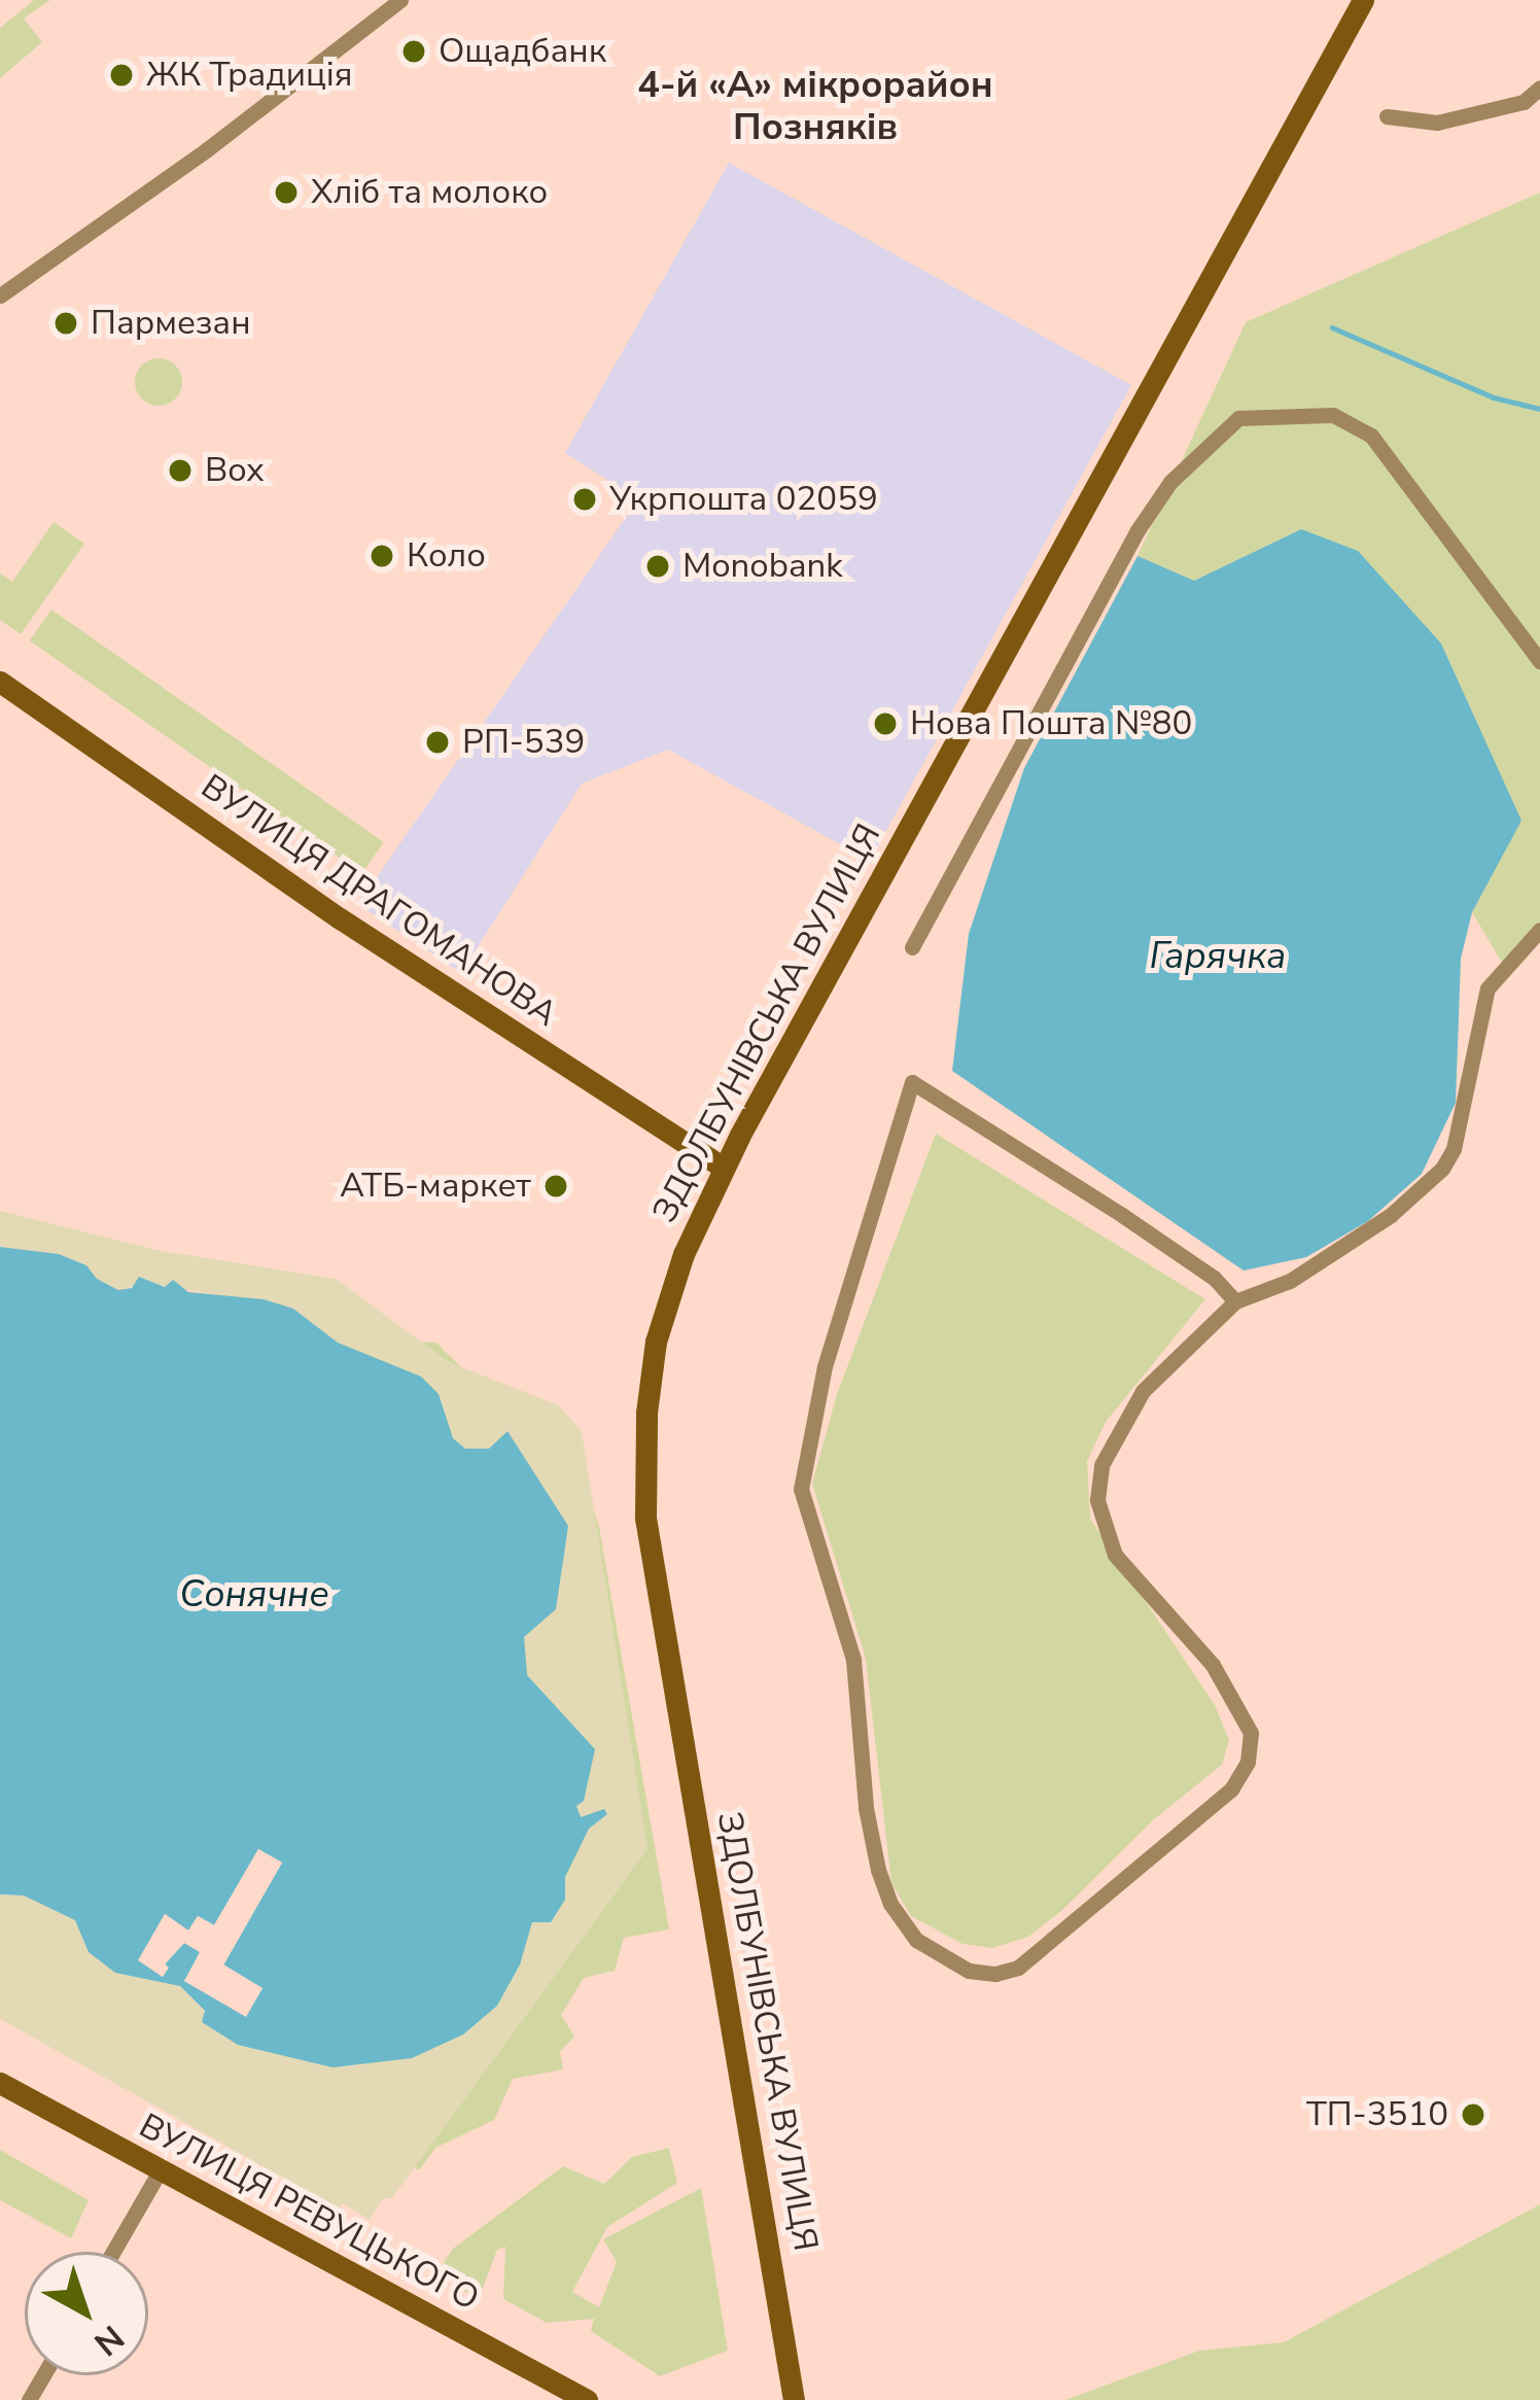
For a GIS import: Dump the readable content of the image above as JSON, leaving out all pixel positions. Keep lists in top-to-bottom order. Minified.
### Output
{"streets":{"street":["ВУЛИЦЯ ДРАГОМАНОВА","ЗДОЛБУНІВСЬКА ВУЛИЦЯ","ВУЛИЦЯ РЕВУЦЬКОГО"]},"crossings":[["ВУЛИЦЯ ДРАГОМАНОВА","ЗДОЛБУНІВСЬКА ВУЛИЦЯ"]],"districts":["4-й «А» мікрорайон Позняків"],"water":["Гарячка","Сонячне"],"places":["Ощадбанк","ЖК Традиція","Хліб та молоко","Пармезан","Box","Укрпошта 02059","Коло","Monobank","Нова Пошта №80","РП-539","АТБ-маркет","ТП-3510"],"north":"bottom right"}
